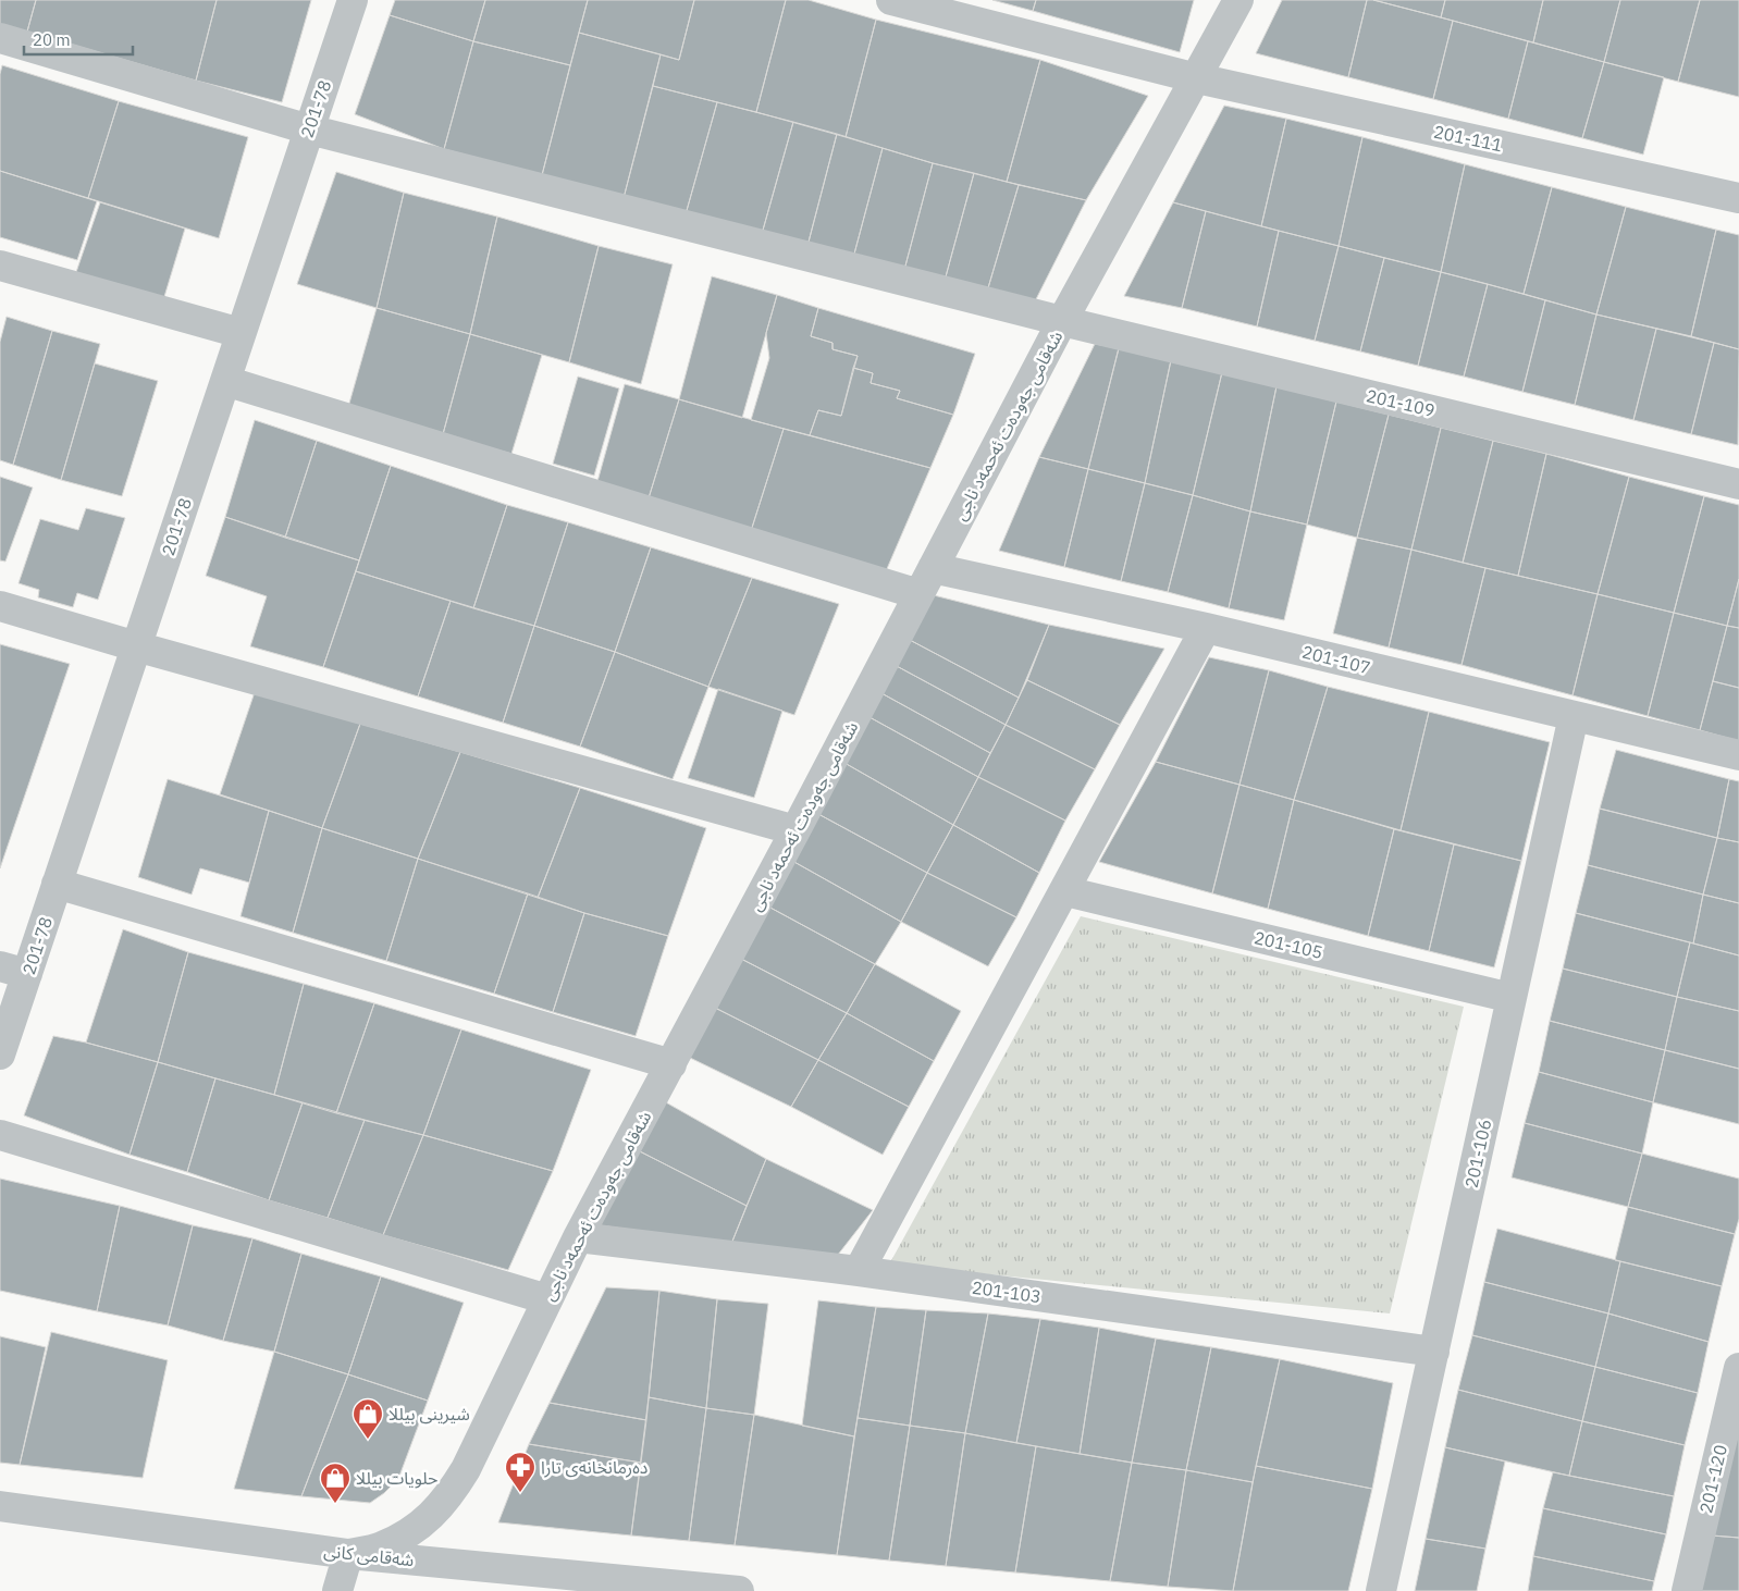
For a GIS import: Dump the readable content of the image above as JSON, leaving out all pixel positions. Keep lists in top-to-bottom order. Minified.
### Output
{"streets":{"street":["201-78","201-111","201-109","شەقامی جەودەت ئەحمەد ناجی","201-107","201-105","201-106","201-103","201-120","شەقامی کانی"]},"crossings":[["201-78","201-109"],["201-111","شەقامی جەودەت ئەحمەد ناجی"],["201-109","شەقامی جەودەت ئەحمەد ناجی"],["شەقامی جەودەت ئەحمەد ناجی","201-107"],["شەقامی جەودەت ئەحمەد ناجی","201-103"],["شەقامی جەودەت ئەحمەد ناجی","شەقامی کانی"],["201-107","201-106"],["201-105","201-106"],["201-106","201-103"]],"places":{"shop":["شيرينی بیللا","حلويات بيللا"],"pharmacy":["دەرمانخانەی تارا"]},"scale_bar":"20 m"}
